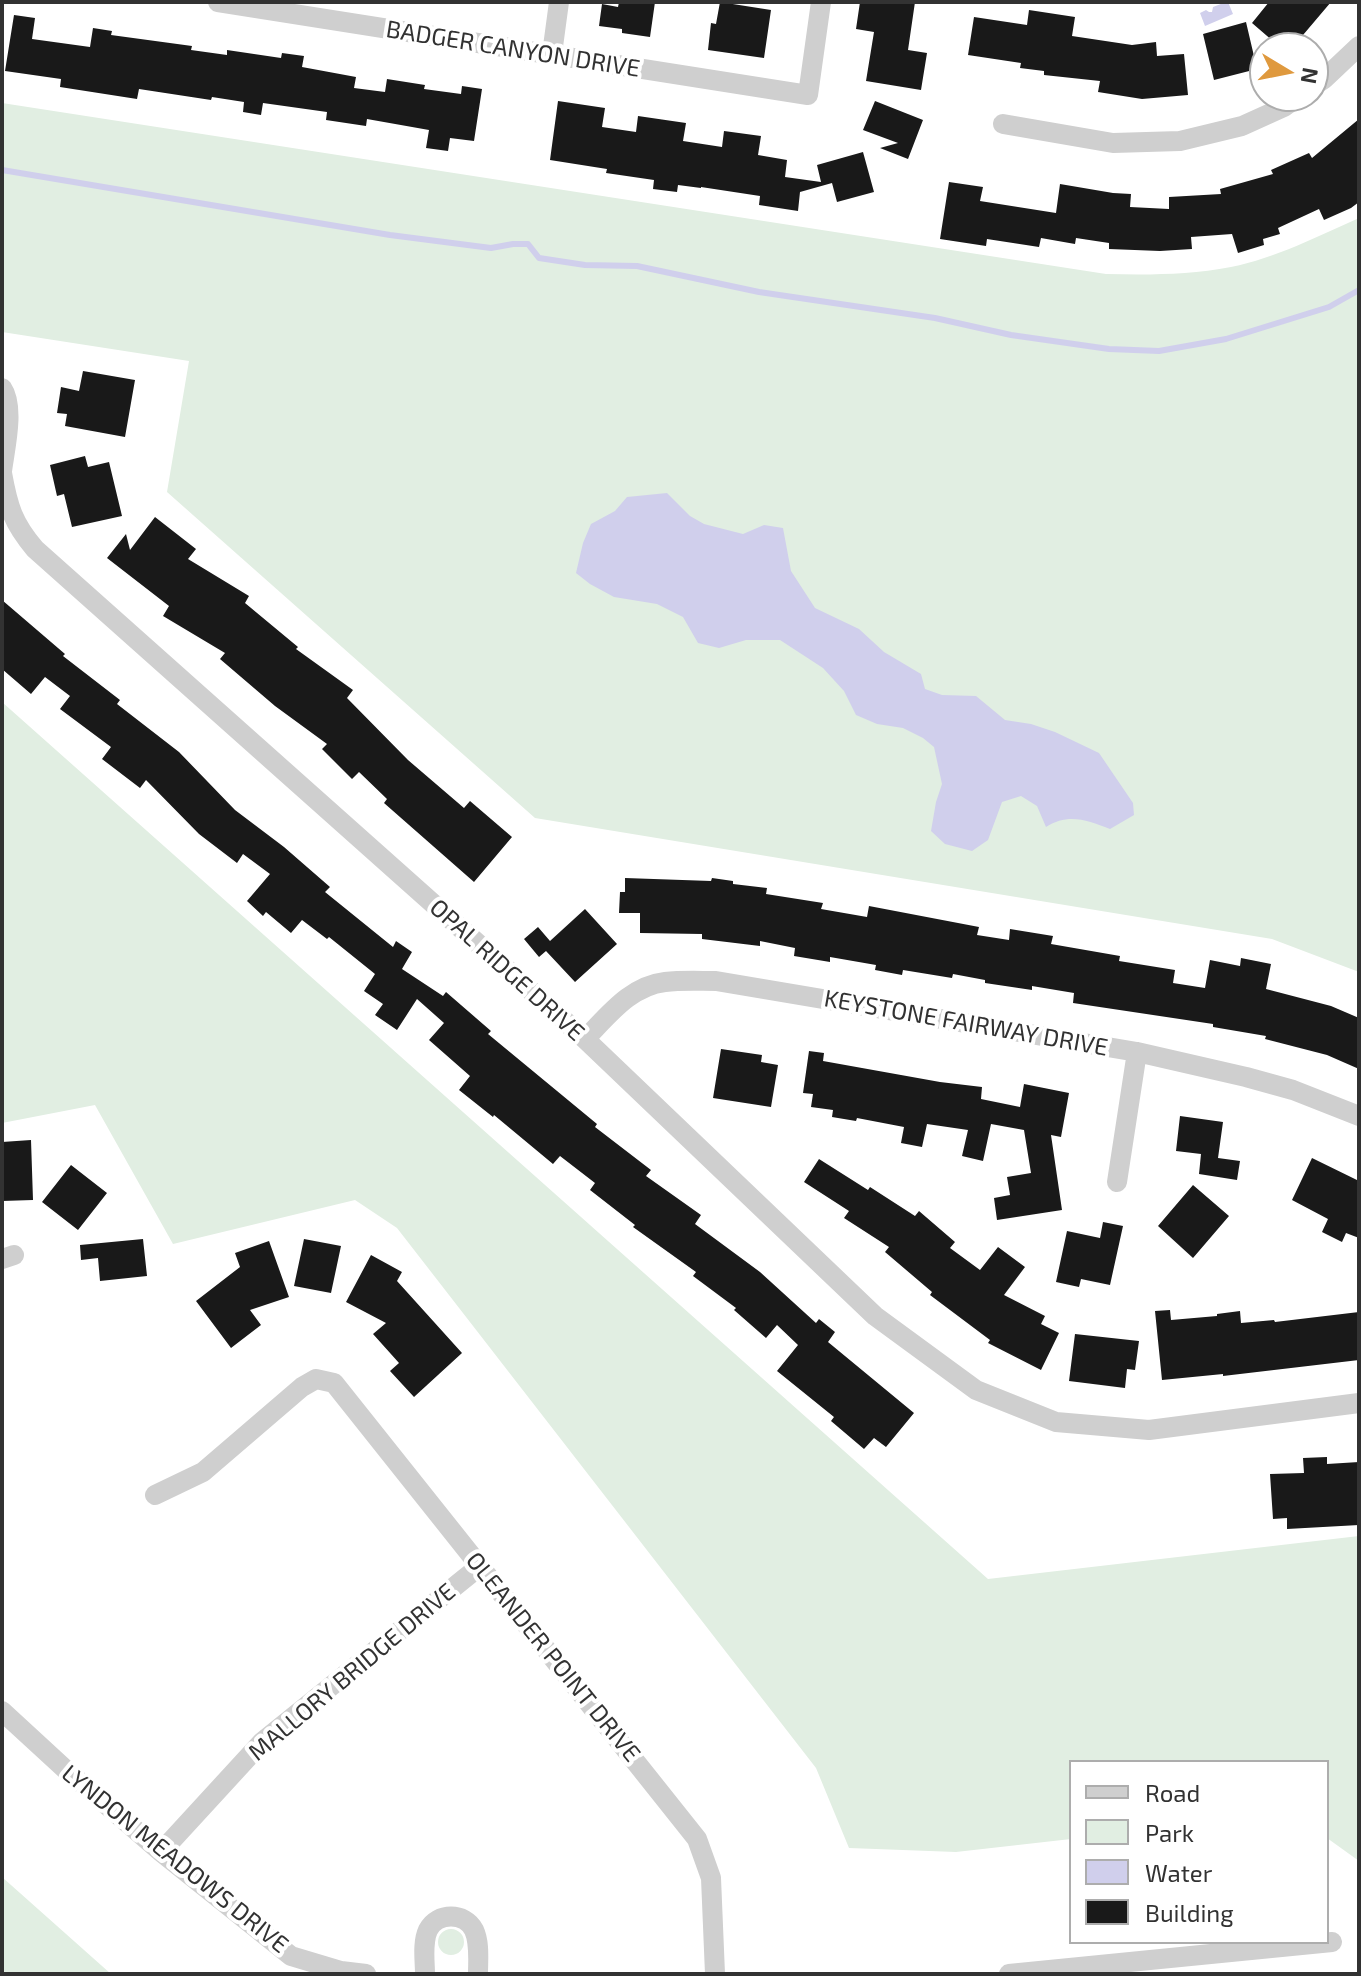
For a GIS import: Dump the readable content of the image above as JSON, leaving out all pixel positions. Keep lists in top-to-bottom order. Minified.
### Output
{"streets":{"street":["BADGER CANYON DRIVE","OPAL RIDGE DRIVE","KEYSTONE FAIRWAY DRIVE","OLEANDER POINT DRIVE","MALLORY BRIDGE DRIVE","LYNDON MEADOWS DRIVE"]},"crossings":[["OPAL RIDGE DRIVE","KEYSTONE FAIRWAY DRIVE"],["OLEANDER POINT DRIVE","MALLORY BRIDGE DRIVE"],["MALLORY BRIDGE DRIVE","LYNDON MEADOWS DRIVE"]],"legend":["Road","Park","Water","Building"],"north":"right"}
